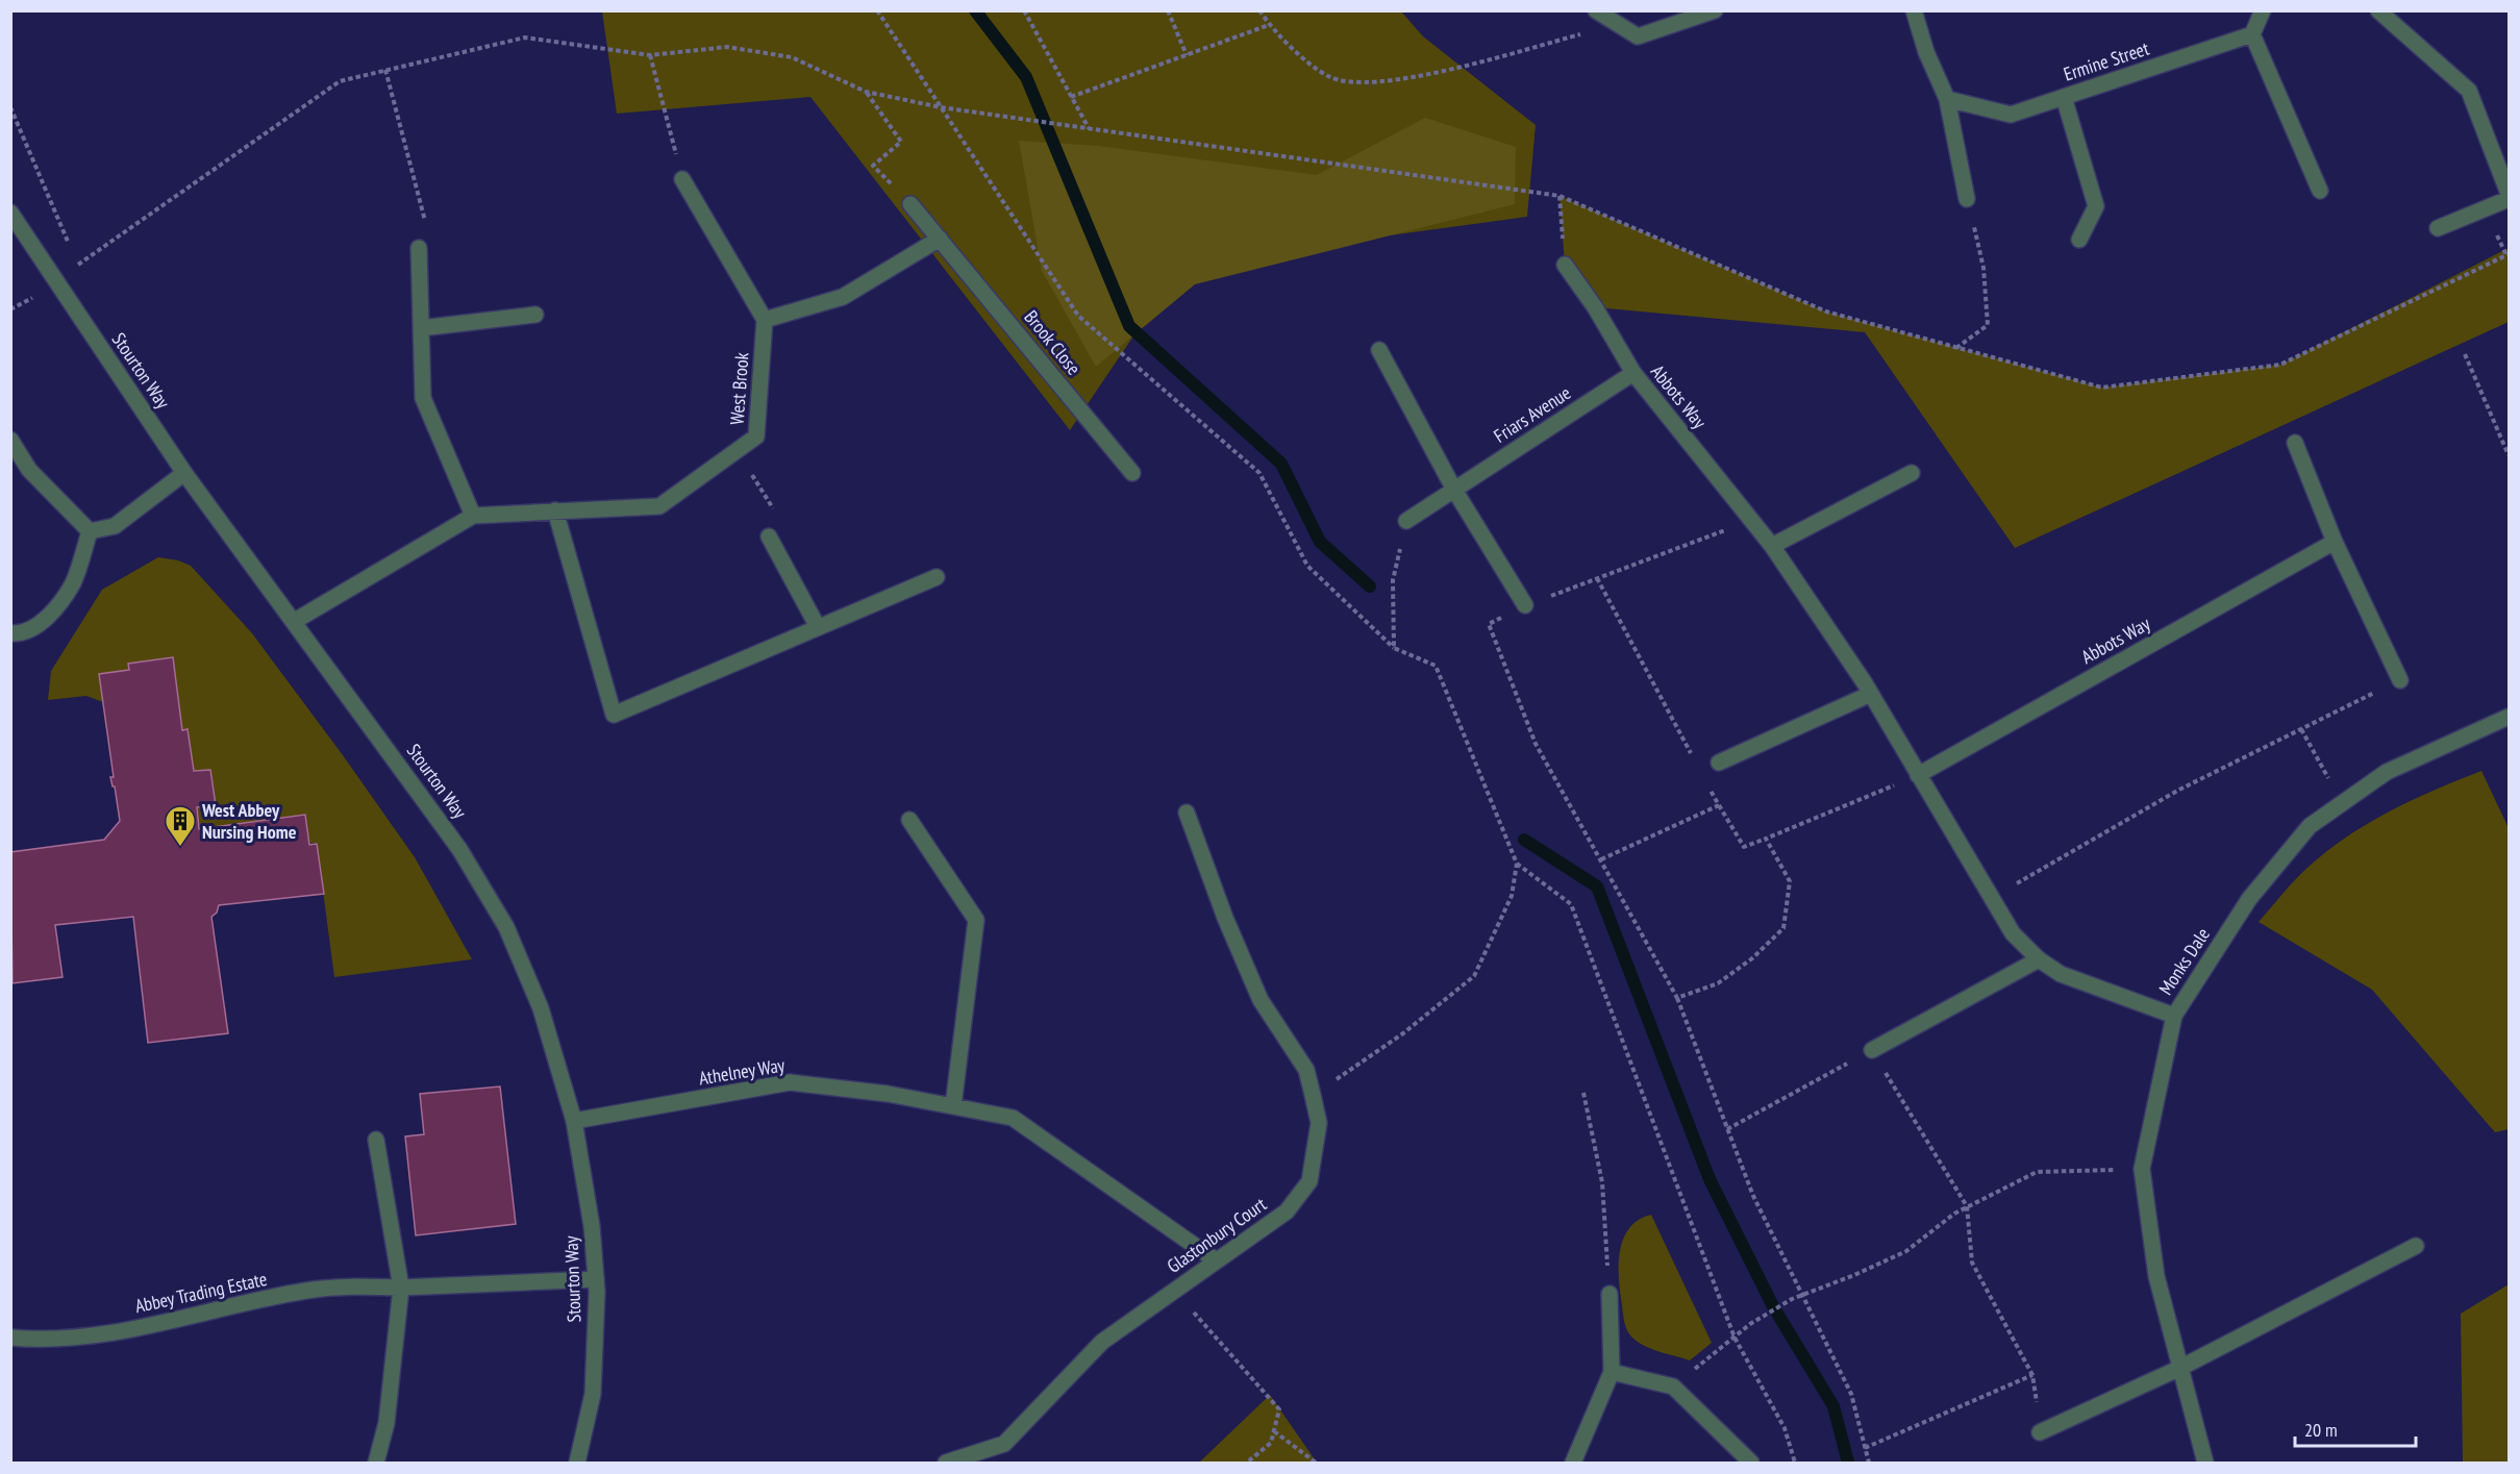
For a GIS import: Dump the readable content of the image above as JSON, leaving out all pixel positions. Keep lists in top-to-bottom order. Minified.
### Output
{"streets":{"street":["Ermine Street","Brook Close","Stourton Way","West Brook","Abbots Way","Friars Avenue","Monks Dale","Athelney Way","Glastonbury Court","Abbey Trading Estate"]},"crossings":[["Stourton Way","West Brook"],["Stourton Way","Athelney Way"],["Stourton Way","Abbey Trading Estate"],["Abbots Way","Friars Avenue"],["Abbots Way","Monks Dale"],["Athelney Way","Glastonbury Court"]],"places":{"building":["West Abbey Nursing Home"]},"scale_bar":"20 m"}
